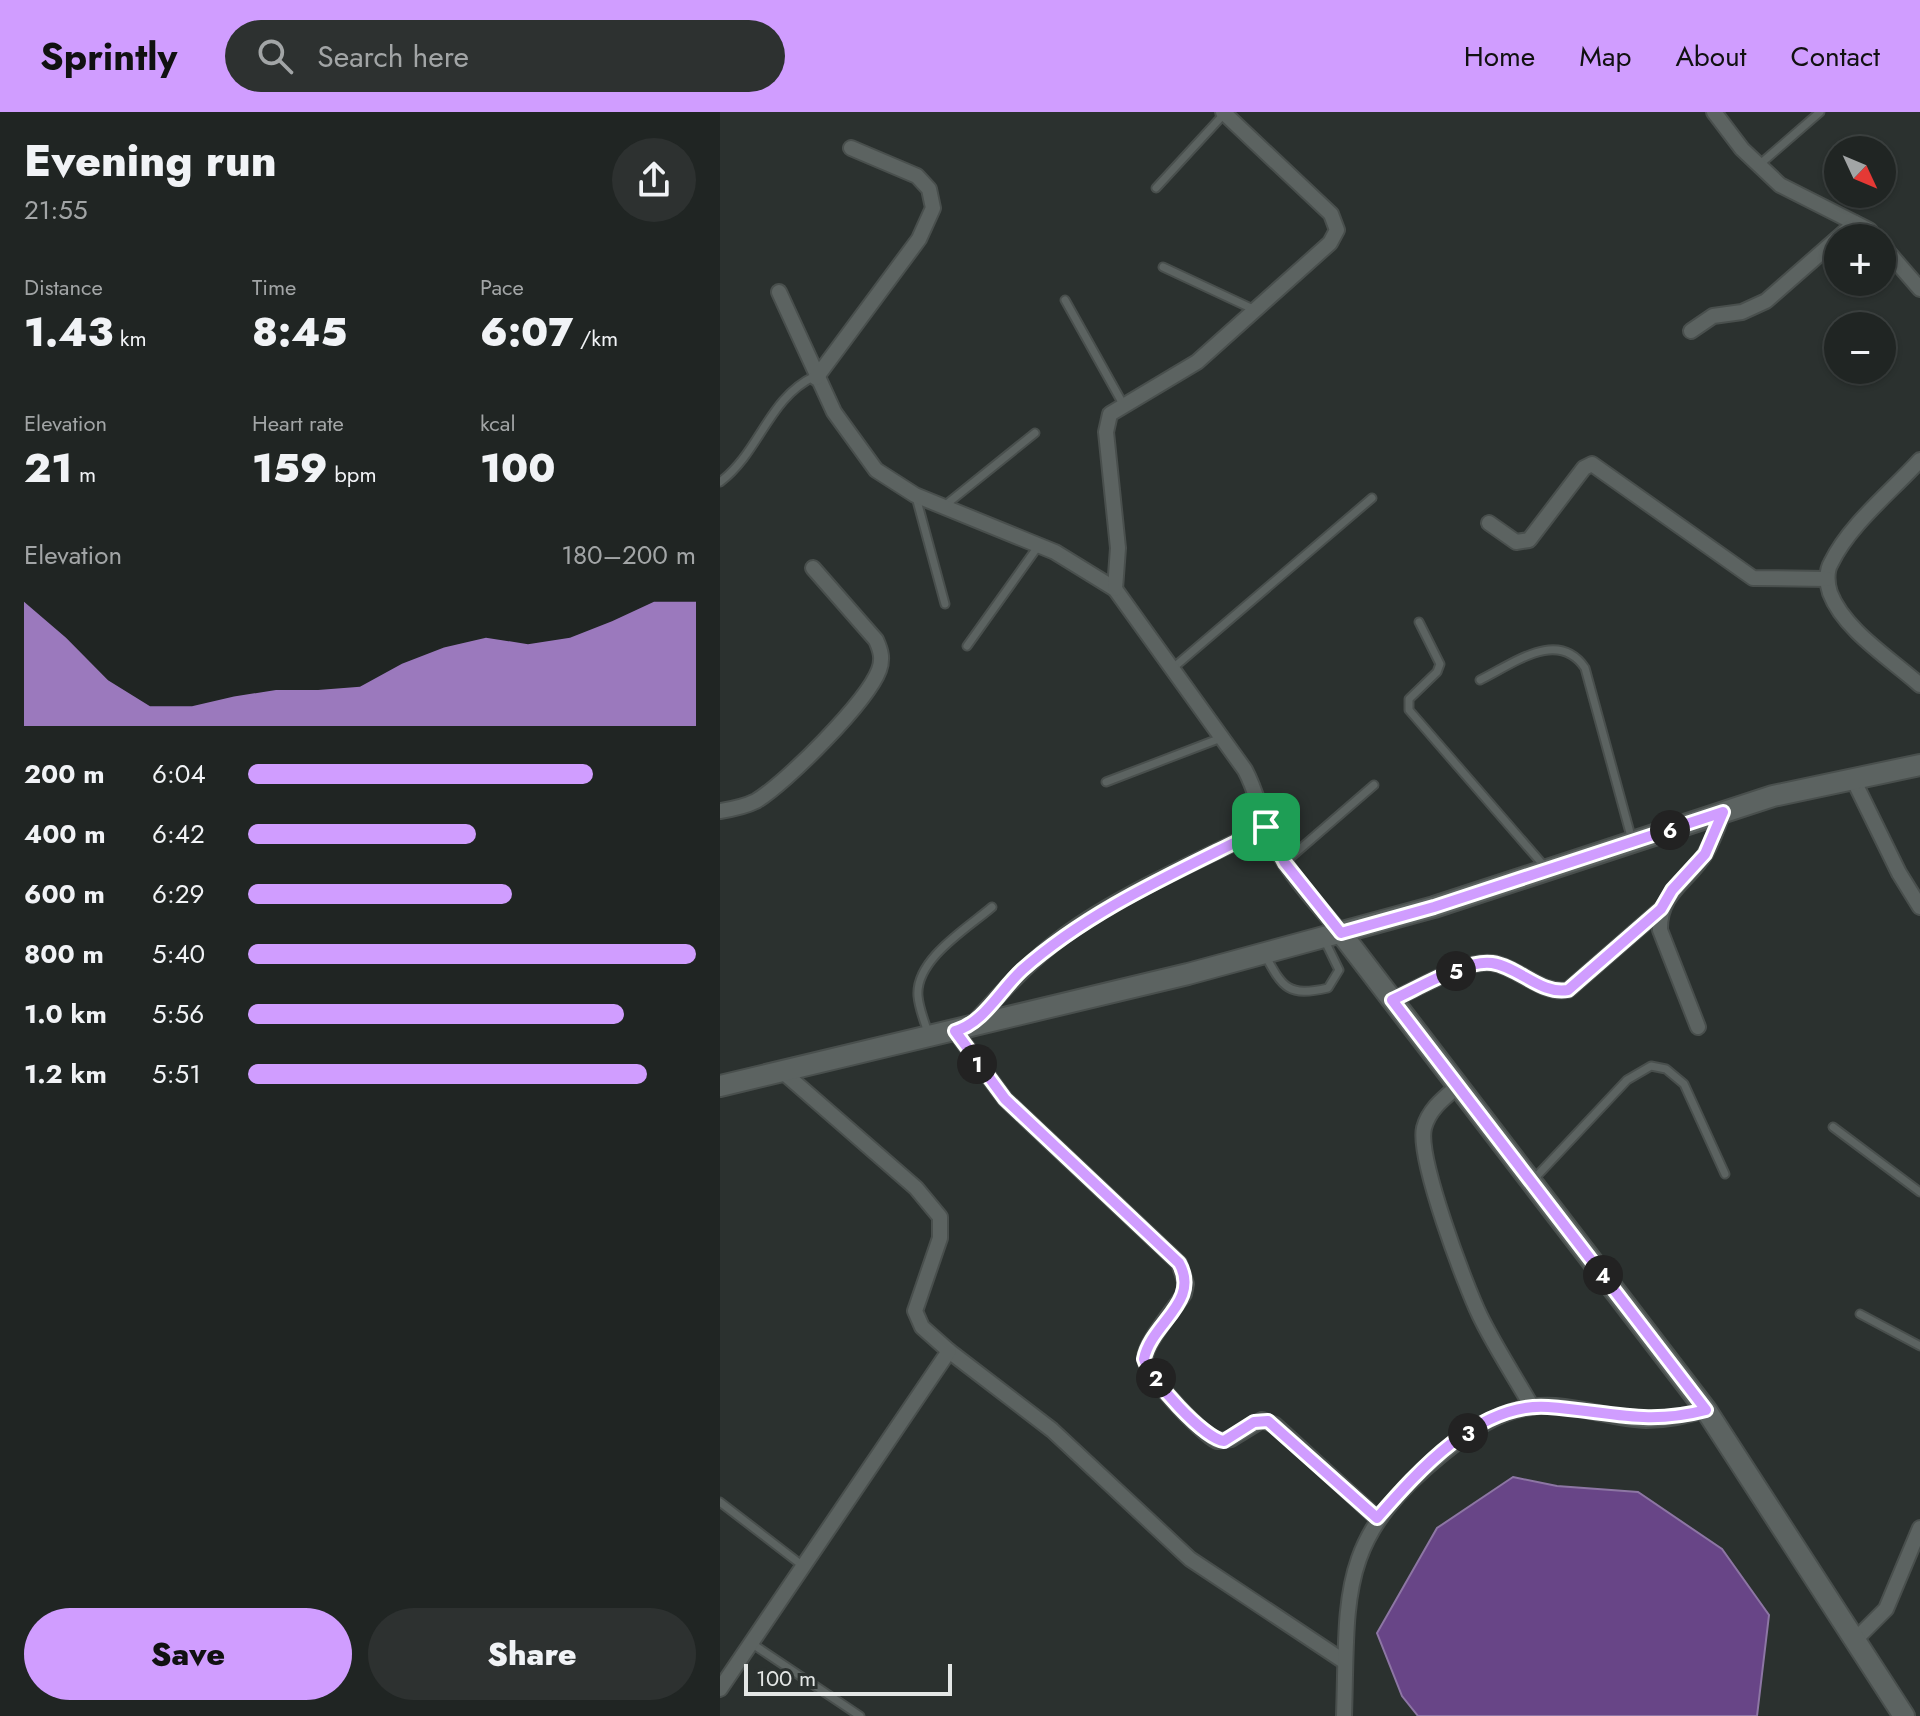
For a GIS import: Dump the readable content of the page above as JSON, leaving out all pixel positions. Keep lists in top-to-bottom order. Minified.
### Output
{"scale_bar":"100 m","north":"bottom right","page":{"header":"Sprintly","search":"Search here","nav":["Home","Map","About","Contact"],"heading":["Evening run","21:55"],"map_buttons":["+","−"],"stats":[["Distance","1.43 km"],["Time","8:45"],["Pace","6:07 /km"],["Elevation","21 m"],["Heart rate","159 bpm"],["kcal","100"]],"chart":["Elevation","180–200 m"],"list":[{"name":"200 m","note":"6:04"},{"name":"400 m","note":"6:42"},{"name":"600 m","note":"6:29"},{"name":"800 m","note":"5:40"},{"name":"1.0 km","note":"5:56"},{"name":"1.2 km","note":"5:51"}],"pins":["6","5","1","4","2","3"],"buttons":["Save","Share"],"scale":"100 m"}}
